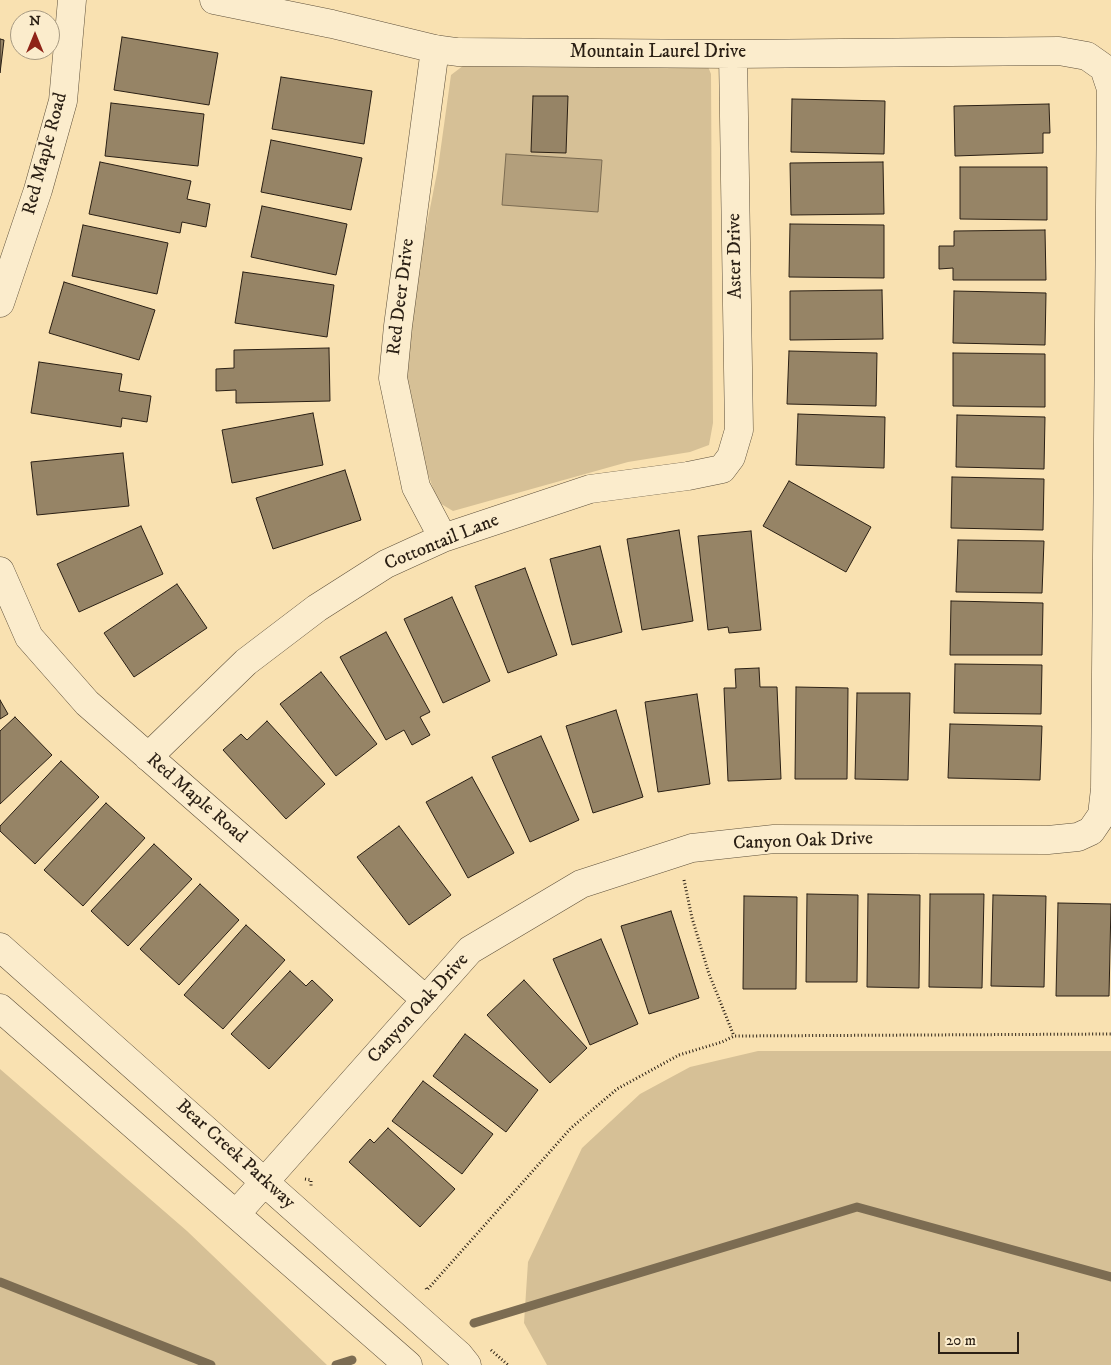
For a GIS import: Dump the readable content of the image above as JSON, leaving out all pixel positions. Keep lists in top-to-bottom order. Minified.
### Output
{"streets":{"street":["Mountain Laurel Drive","Red Maple Road","Aster Drive","Red Deer Drive","Cottontail Lane","Canyon Oak Drive","Bear Creek Parkway"]},"crossings":[["Mountain Laurel Drive","Aster Drive"],["Mountain Laurel Drive","Red Deer Drive"],["Mountain Laurel Drive","Canyon Oak Drive"],["Red Maple Road","Cottontail Lane"],["Red Maple Road","Canyon Oak Drive"],["Aster Drive","Cottontail Lane"],["Red Deer Drive","Cottontail Lane"],["Canyon Oak Drive","Bear Creek Parkway"]],"scale_bar":"20 m","north":"top"}
